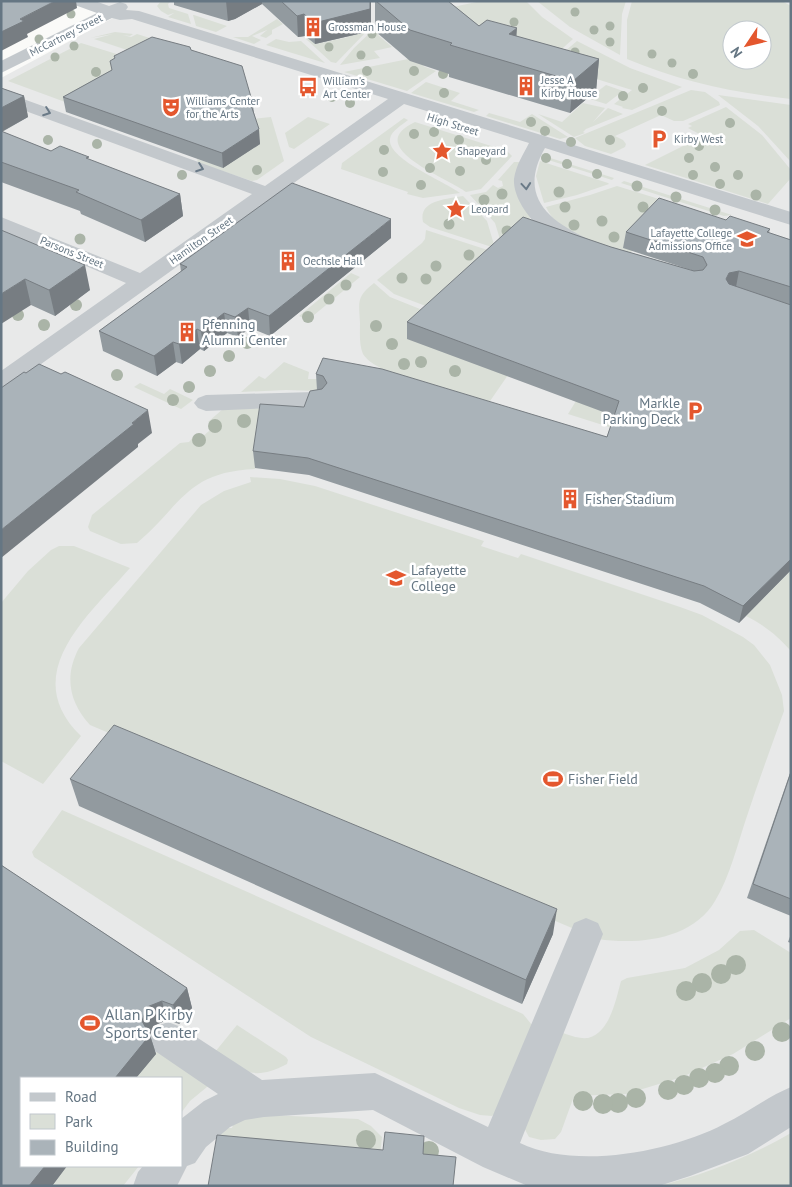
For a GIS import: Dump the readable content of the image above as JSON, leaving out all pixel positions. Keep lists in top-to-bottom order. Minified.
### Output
{"streets":{"street":["McCartney Street","High Street","Hamilton Street","Parsons Street"]},"crossings":[["McCartney Street","High Street"],["High Street","Hamilton Street"],["Hamilton Street","Parsons Street"]],"places":{"building":["Grossman House","Jesse A Kirby House","Oechsle Hall","Pfenning Alumni Center","Fisher Stadium"],"bus stop":["William's Art Center"],"theatre":["Williams Center for the Arts"],"parking":["Kirby West","Markle Parking Deck"],"place":["Shapeyard","Leopard"],"school or university":["Lafayette College Admissions Office","Lafayette College"],"sports":["Fisher Field","Allan P Kirby Sports Center"]},"legend":["Road","Park","Building"],"north":"bottom left"}
